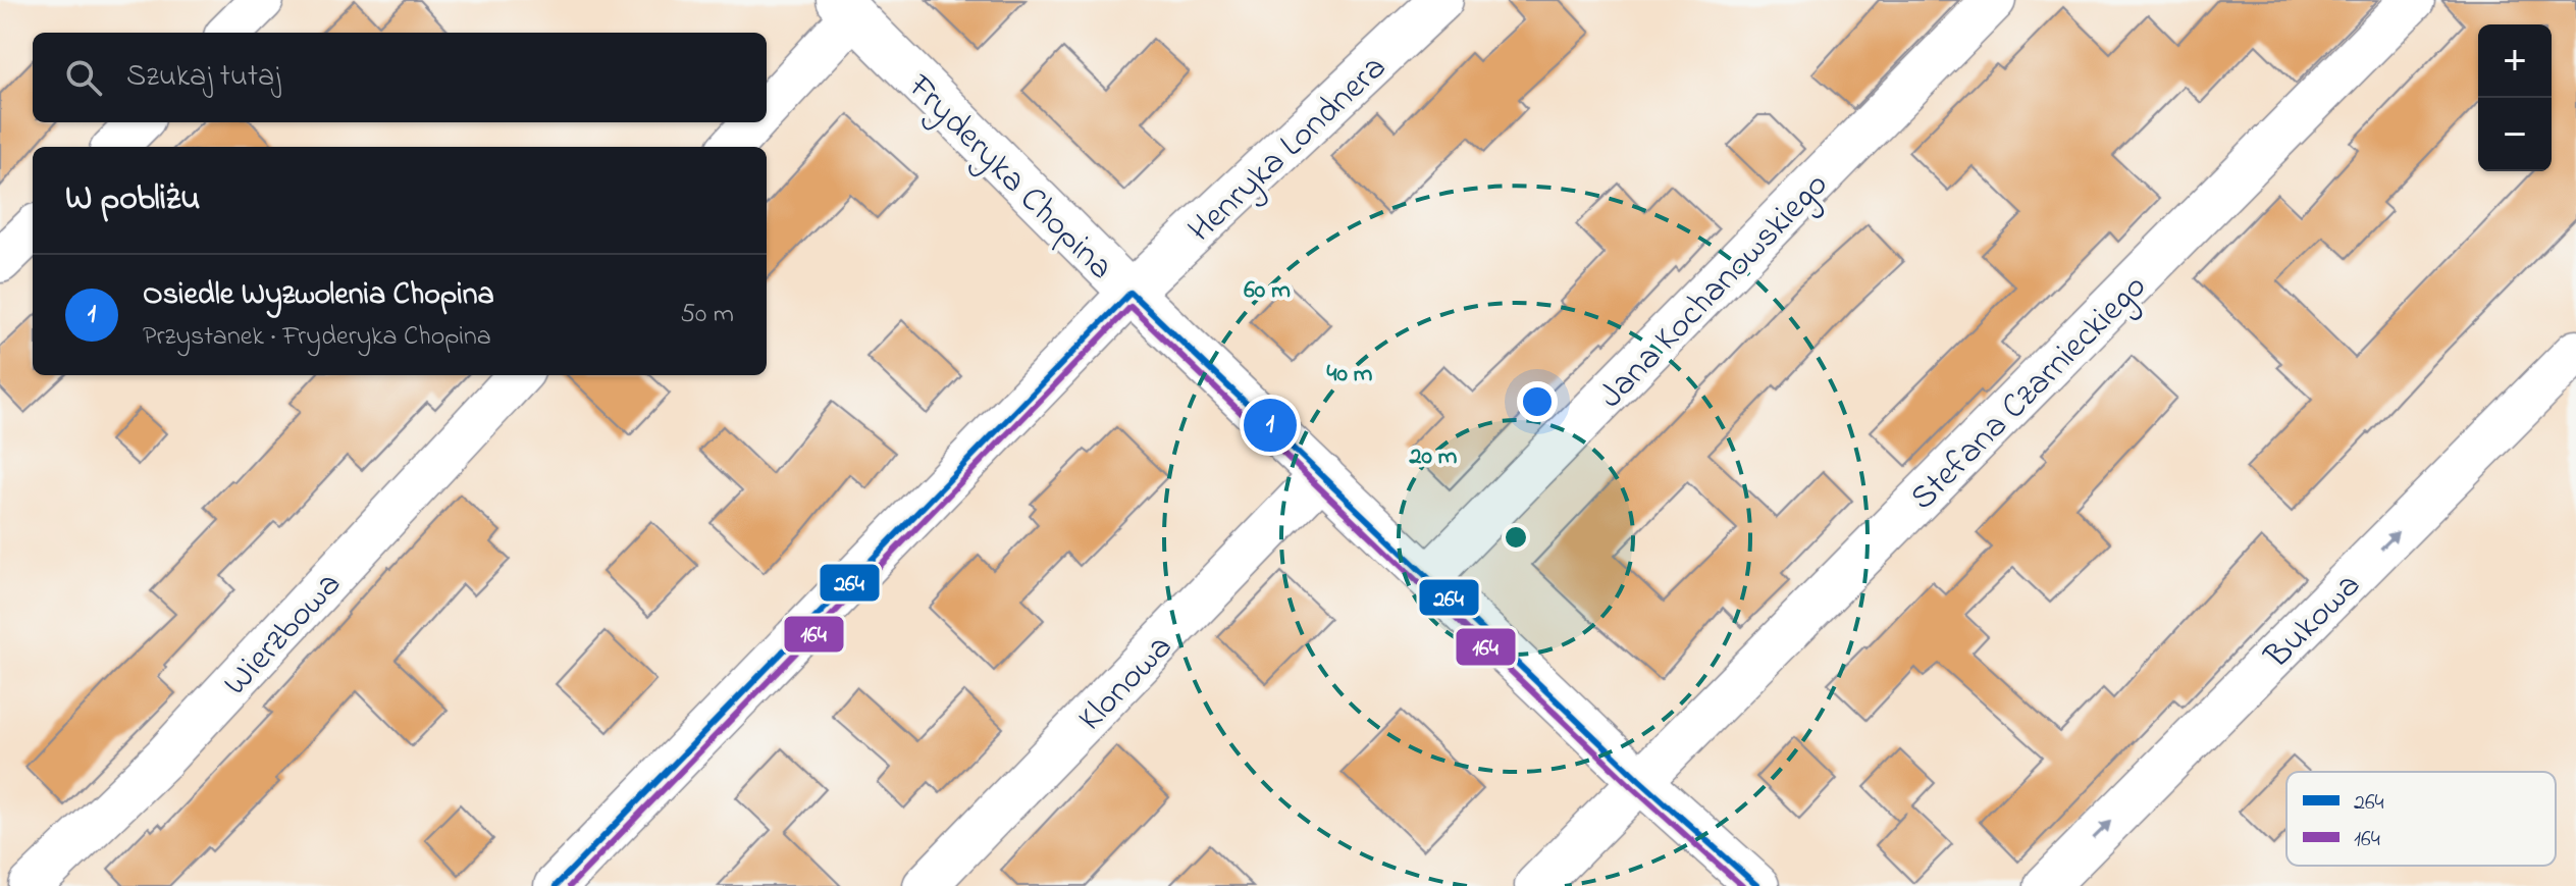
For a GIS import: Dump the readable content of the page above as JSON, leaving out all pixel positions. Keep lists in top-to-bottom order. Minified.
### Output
{"streets":{"street":["Henryka Londnera","Fryderyka Chopina","Jana Kochanowskiego","Stefana Czarnieckiego","Bukowa","Wierzbowa","Klonowa"]},"crossings":[["Henryka Londnera","Fryderyka Chopina"],["Fryderyka Chopina","Jana Kochanowskiego"],["Fryderyka Chopina","Stefana Czarnieckiego"],["Fryderyka Chopina","Klonowa"]],"one_way":["Bukowa"],"lines":["transit line 264","transit line 164"],"legend":["264","164"],"page":{"map_buttons":["+","−"],"search":"Szukaj tutaj","heading":"W pobliżu","list":[{"mark":"1","name":"Osiedle Wyzwolenia Chopina","note":"Przystanek · Fryderyka Chopina","value":"50 m"}],"pins":"1"},"rings":["60 m","40 m","20 m"]}
